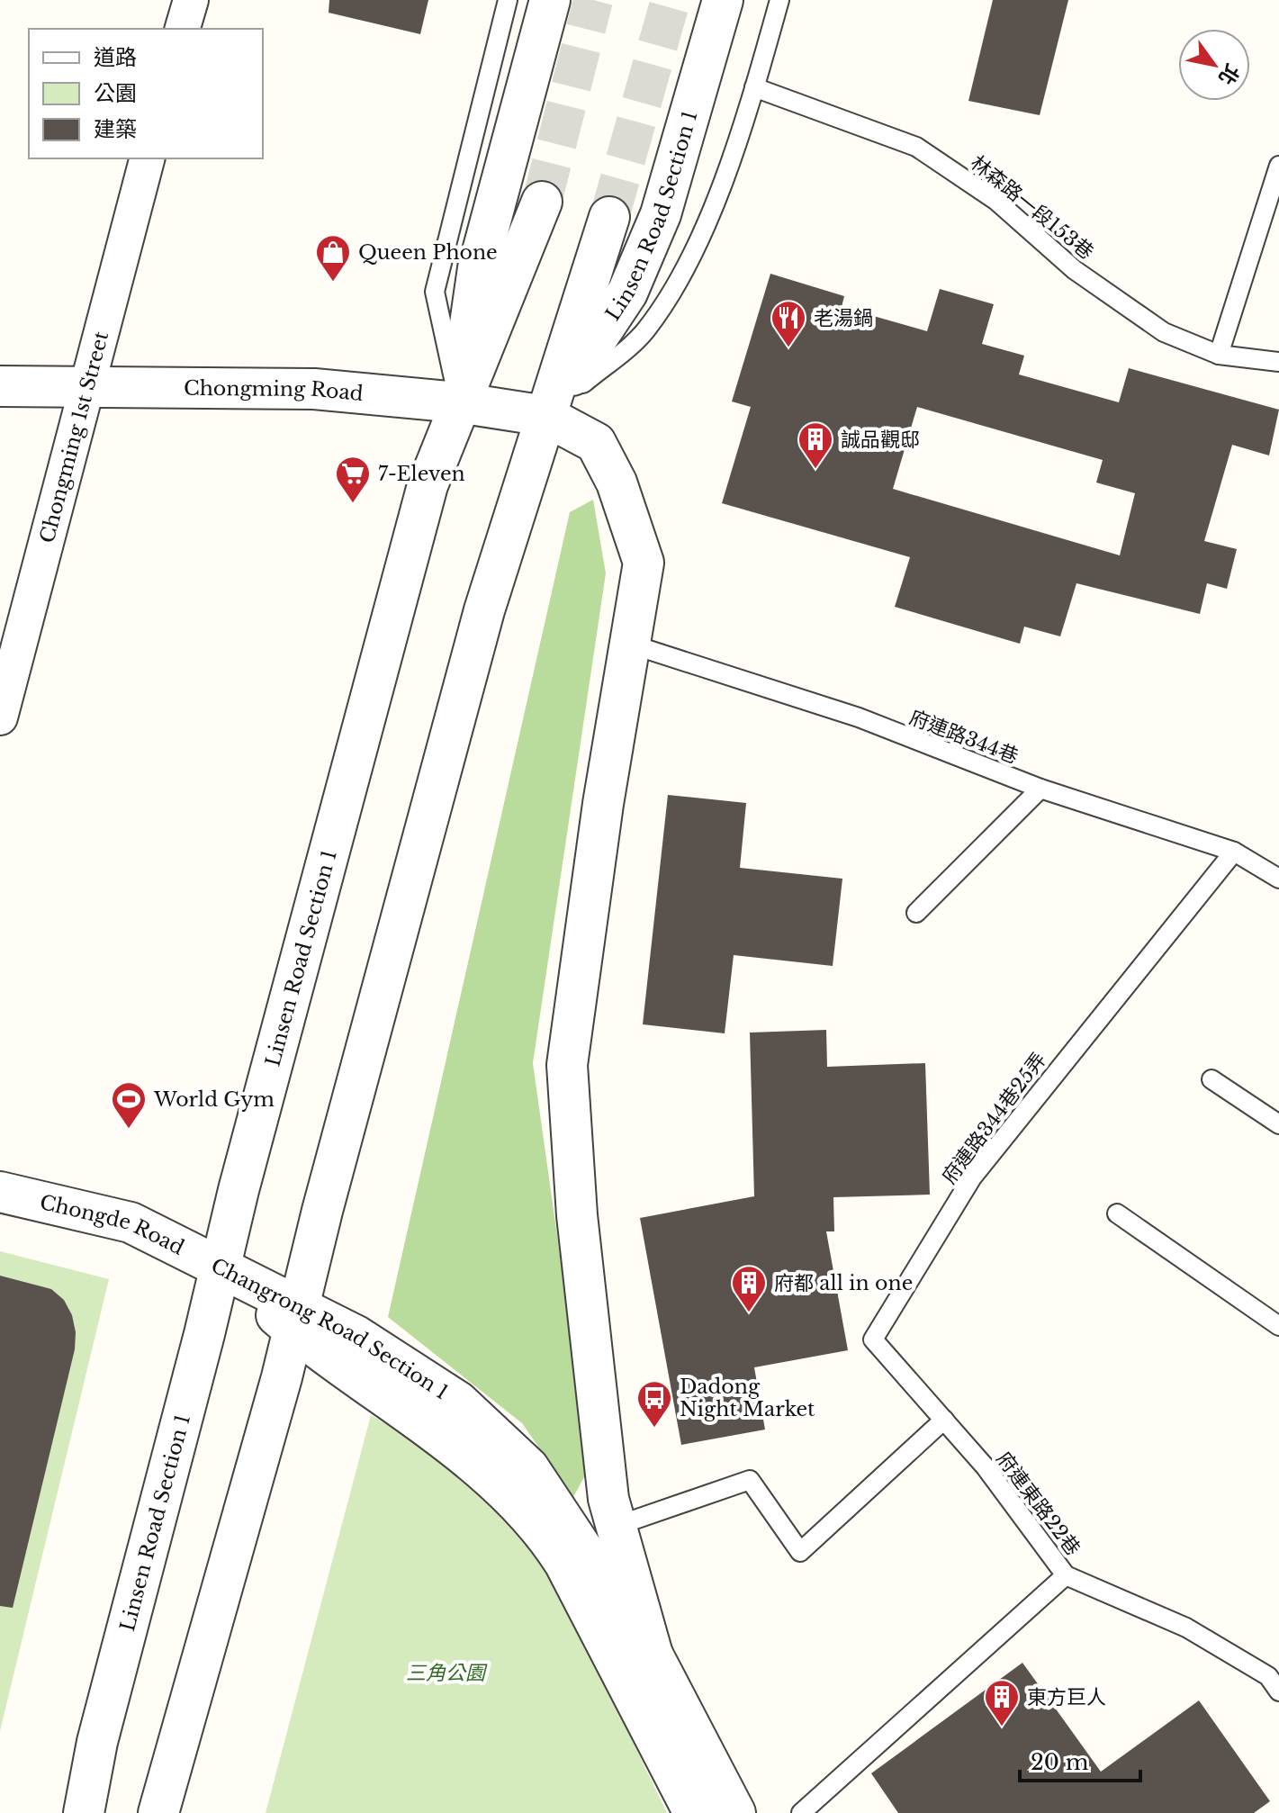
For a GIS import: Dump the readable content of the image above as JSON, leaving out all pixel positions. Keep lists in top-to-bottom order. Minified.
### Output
{"streets":{"street":["Linsen Road Section 1","Chongming Road","Chongming 1st Street","Chongde Road","Changrong Road Section 1"],"lane":["林森路一段153巷","府連路344巷","府連路344巷25弄","府連東路22巷"]},"crossings":[["Linsen Road Section 1","Chongming Road"],["Linsen Road Section 1","Chongde Road"],["Linsen Road Section 1","Changrong Road Section 1"],["Chongming Road","Chongming 1st Street"],["Chongming Road","府連路344巷"],["Chongming Road","Changrong Road Section 1"],["府連路344巷","府連路344巷25弄"],["府連路344巷25弄","府連東路22巷"],["Chongde Road","Changrong Road Section 1"]],"parks":["三角公園"],"places":{"shop":["Queen Phone"],"restaurant":["老湯鍋"],"building":["誠品觀邸","府都 all in one","東方巨人"],"supermarket":["7-Eleven"],"sports":["World Gym"],"bus stop":["Dadong Night Market"]},"legend":["道路","公園","建築"],"scale_bar":"20 m","north":"bottom right"}
